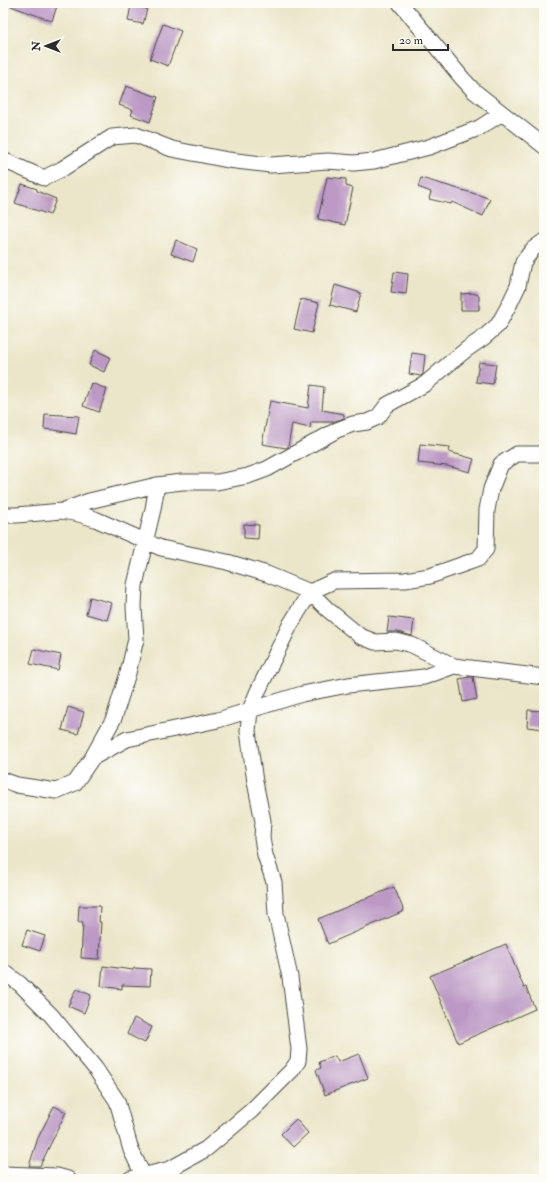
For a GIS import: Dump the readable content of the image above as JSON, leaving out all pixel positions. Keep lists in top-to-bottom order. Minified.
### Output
{"scale_bar":"20 m","north":"left"}
